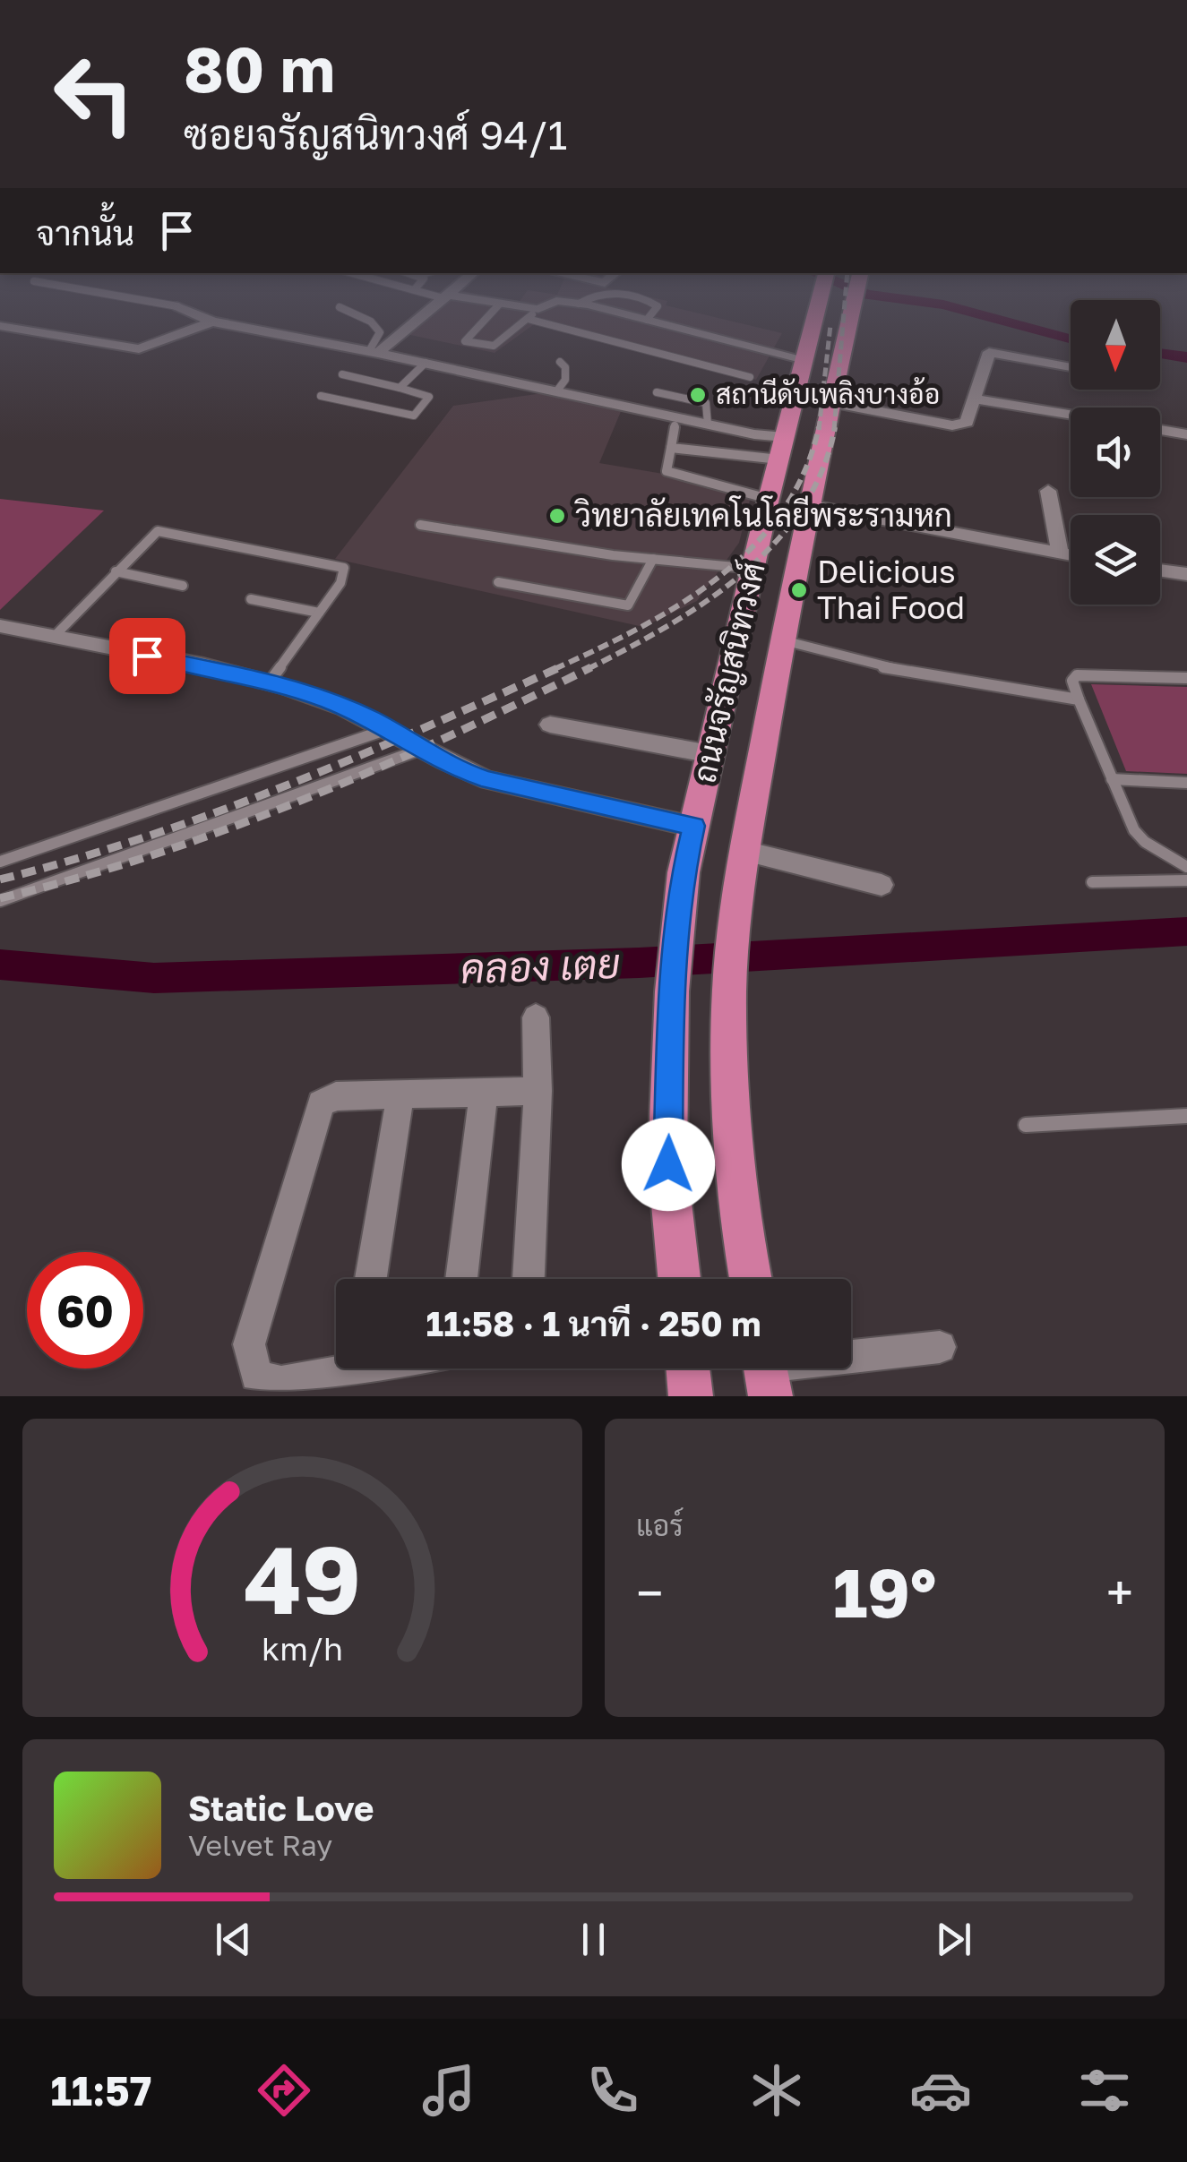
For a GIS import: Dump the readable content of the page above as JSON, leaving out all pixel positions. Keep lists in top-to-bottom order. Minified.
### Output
{"streets":{"main road":["ถนนจรัญสนิทวงศ์"]},"water":["คลอง เตย"],"places":["สถานีดับเพลิงบางอ้อ","วิทยาลัยเทคโนโลยีพระรามหก","Delicious Thai Food"],"north":"bottom","page":{"turn":["80 m","ซอยจรัญสนิทวงศ์ 94/1"],"then":"จากนั้น","limit":"60","trip":"11:58 · 1 นาที · 250 m","tile":"แอร์","heat":["−","19°","+"],"song":["Static Love","Velvet Ray"],"tabs":"11:57","gauge":["49","km/h"]}}
